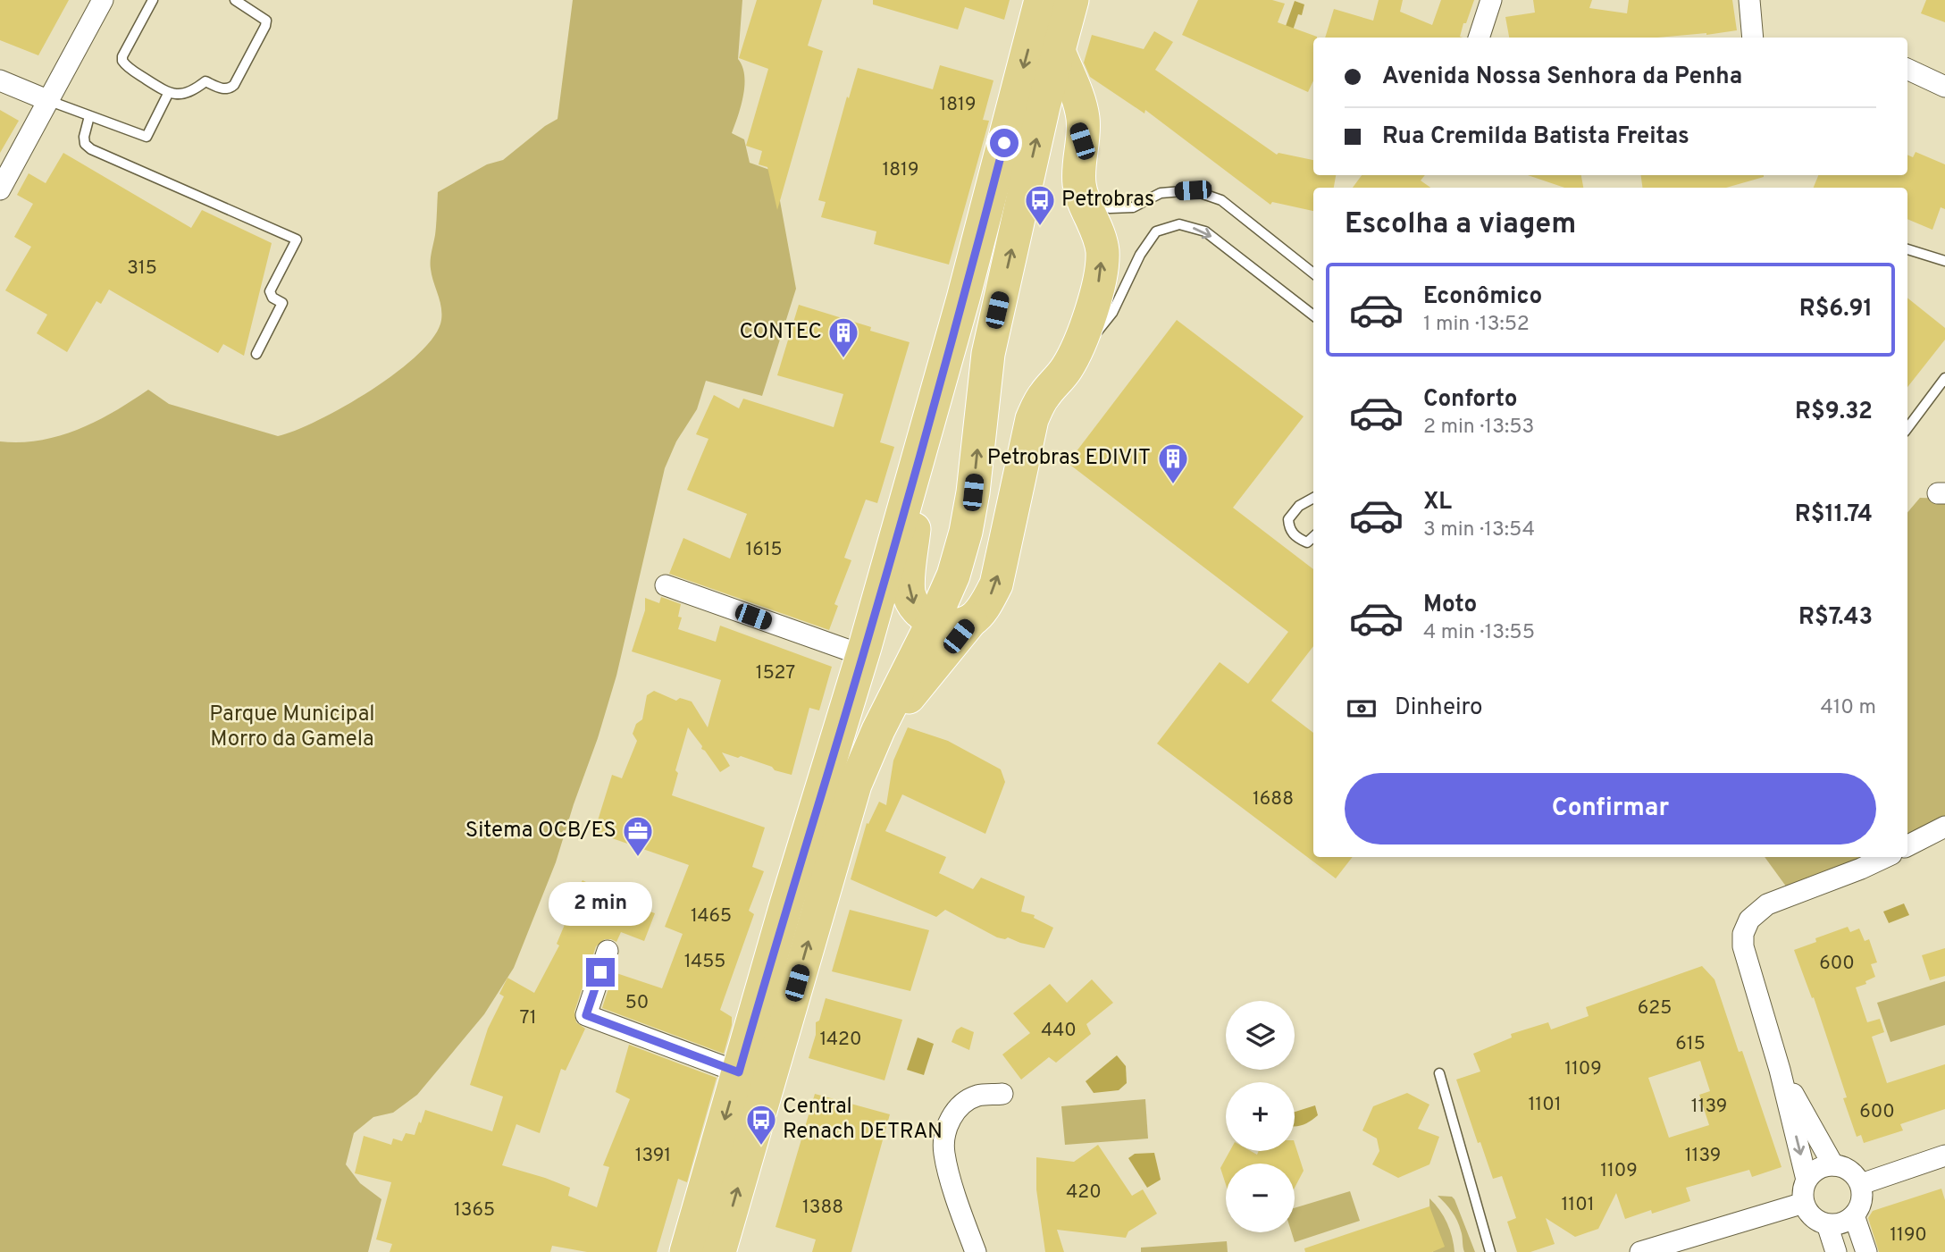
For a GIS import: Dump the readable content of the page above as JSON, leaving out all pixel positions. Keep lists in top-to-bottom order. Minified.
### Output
{"parks":["Parque Municipal Morro da Gamela"],"places":{"bus stop":["Petrobras","Central Renach DETRAN"],"building":["CONTEC","Petrobras EDIVIT"],"office":["Sitema OCB/ES"]},"house_numbers":["1819","1819","315","1615","1527","1688","1465","1455","600","50","625","71","440","1420","615","1109","1101","1139","600","1391","1139","1109","420","1101","1388","1365","1190"],"page":{"banner":["Avenida Nossa Senhora da Penha","Rua Cremilda Batista Freitas"],"heading":"Escolha a viagem","list":[{"name":"Econômico","note":"1 min · 13:52","value":"R$6.91"},{"name":"Conforto","note":"2 min · 13:53","value":"R$9.32"},{"name":"XL","note":"3 min · 13:54","value":"R$11.74"},{"name":"Moto","note":"4 min · 13:55","value":"R$7.43"}],"pay":["Dinheiro","410 m"],"buttons":"Confirmar","bubble":"2 min","map_buttons":["+","−"]}}
